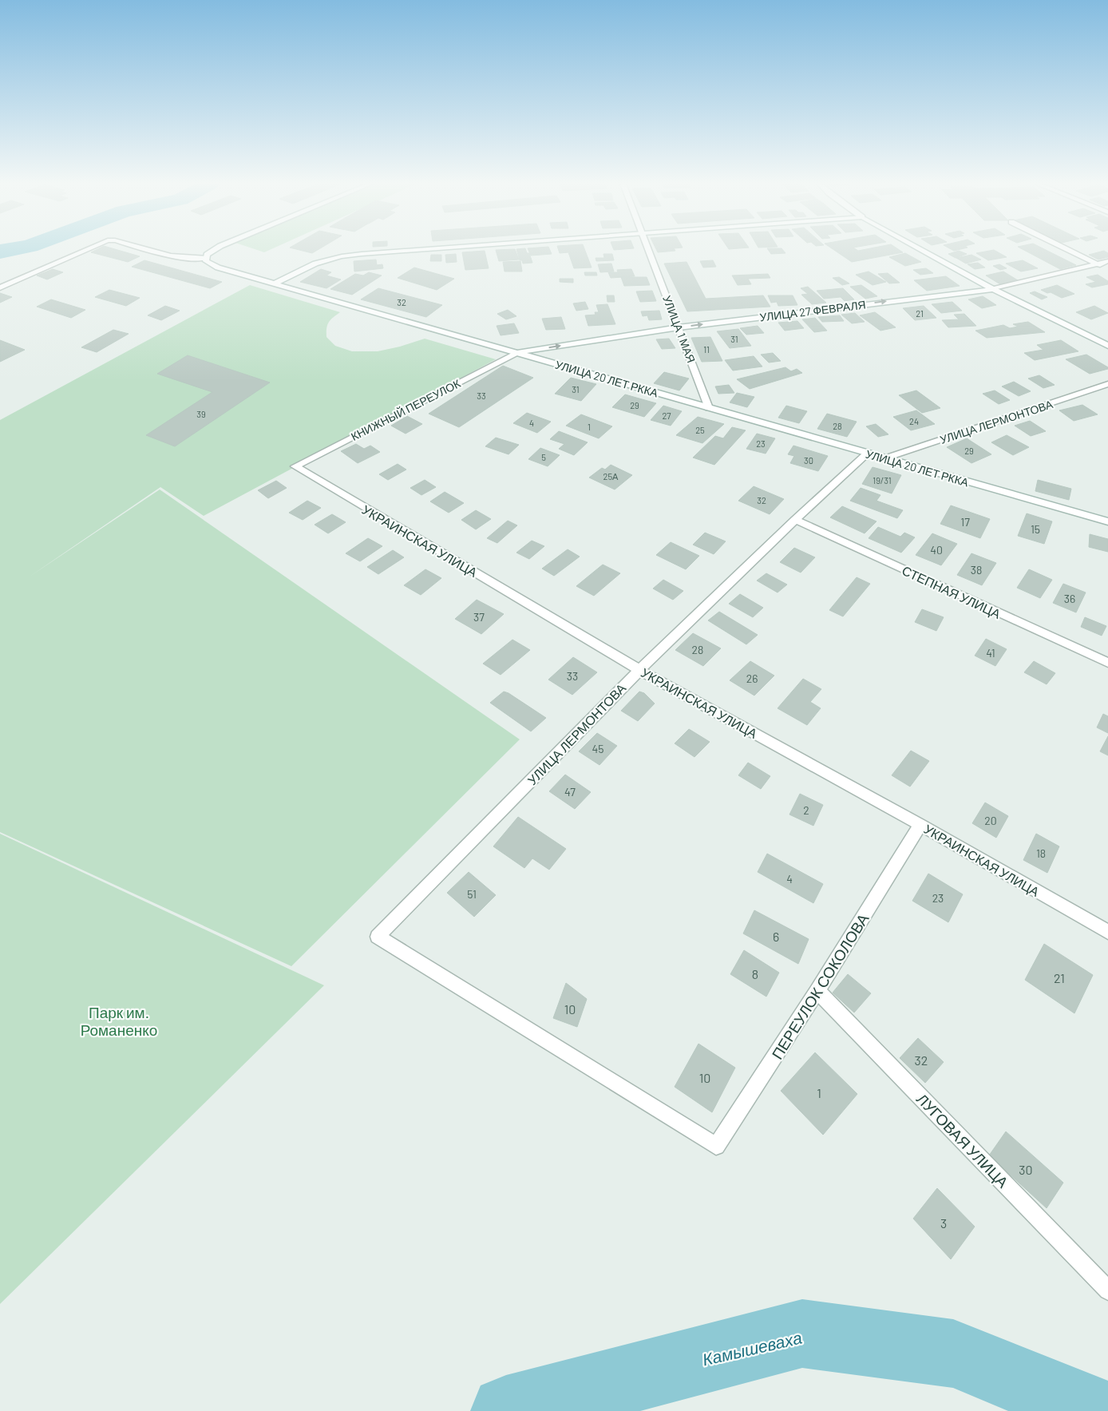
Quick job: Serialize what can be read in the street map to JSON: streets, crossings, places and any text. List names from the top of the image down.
{
  "streets": {
    "street": [
      "УЛИЦА 27 ФЕВРАЛЯ",
      "УЛИЦА 1 МАЯ",
      "УЛИЦА 20 ЛЕТ РККА",
      "КНИЖНЫЙ ПЕРЕУЛОК",
      "УЛИЦА ЛЕРМОНТОВА",
      "УКРАИНСКАЯ УЛИЦА",
      "СТЕПНАЯ УЛИЦА",
      "ПЕРЕУЛОК СОКОЛОВА",
      "ЛУГОВАЯ УЛИЦА"
    ]
  },
  "crossings": [
    ["УЛИЦА 27 ФЕВРАЛЯ", "УЛИЦА 1 МАЯ"],
    ["УЛИЦА 27 ФЕВРАЛЯ", "УЛИЦА 20 ЛЕТ РККА"],
    ["УЛИЦА 27 ФЕВРАЛЯ", "КНИЖНЫЙ ПЕРЕУЛОК"],
    ["УЛИЦА 1 МАЯ", "УЛИЦА 20 ЛЕТ РККА"],
    ["УЛИЦА 20 ЛЕТ РККА", "КНИЖНЫЙ ПЕРЕУЛОК"],
    ["УЛИЦА 20 ЛЕТ РККА", "УЛИЦА ЛЕРМОНТОВА"],
    ["КНИЖНЫЙ ПЕРЕУЛОК", "УКРАИНСКАЯ УЛИЦА"],
    ["УЛИЦА ЛЕРМОНТОВА", "УКРАИНСКАЯ УЛИЦА"],
    ["УЛИЦА ЛЕРМОНТОВА", "СТЕПНАЯ УЛИЦА"],
    ["УЛИЦА ЛЕРМОНТОВА", "ПЕРЕУЛОК СОКОЛОВА"],
    ["УКРАИНСКАЯ УЛИЦА", "ПЕРЕУЛОК СОКОЛОВА"],
    ["ПЕРЕУЛОК СОКОЛОВА", "ЛУГОВАЯ УЛИЦА"]
  ],
  "one_way": ["УЛИЦА 27 ФЕВРАЛЯ"],
  "water": ["Камышеваха"],
  "parks": ["Парк им. Романенко"],
  "house_numbers": [
    "32",
    "21",
    "31",
    "11",
    "31",
    "33",
    "29",
    "39",
    "27",
    "24",
    "4",
    "28",
    "1",
    "25",
    "23",
    "29",
    "5",
    "30",
    "25А",
    "19/31",
    "32",
    "17",
    "15",
    "40",
    "38",
    "36",
    "37",
    "28",
    "41",
    "33",
    "26",
    "45",
    "47",
    "2",
    "20",
    "18",
    "4",
    "51",
    "23",
    "6",
    "8",
    "21",
    "10",
    "32",
    "10",
    "1",
    "30",
    "3"
  ]
}
